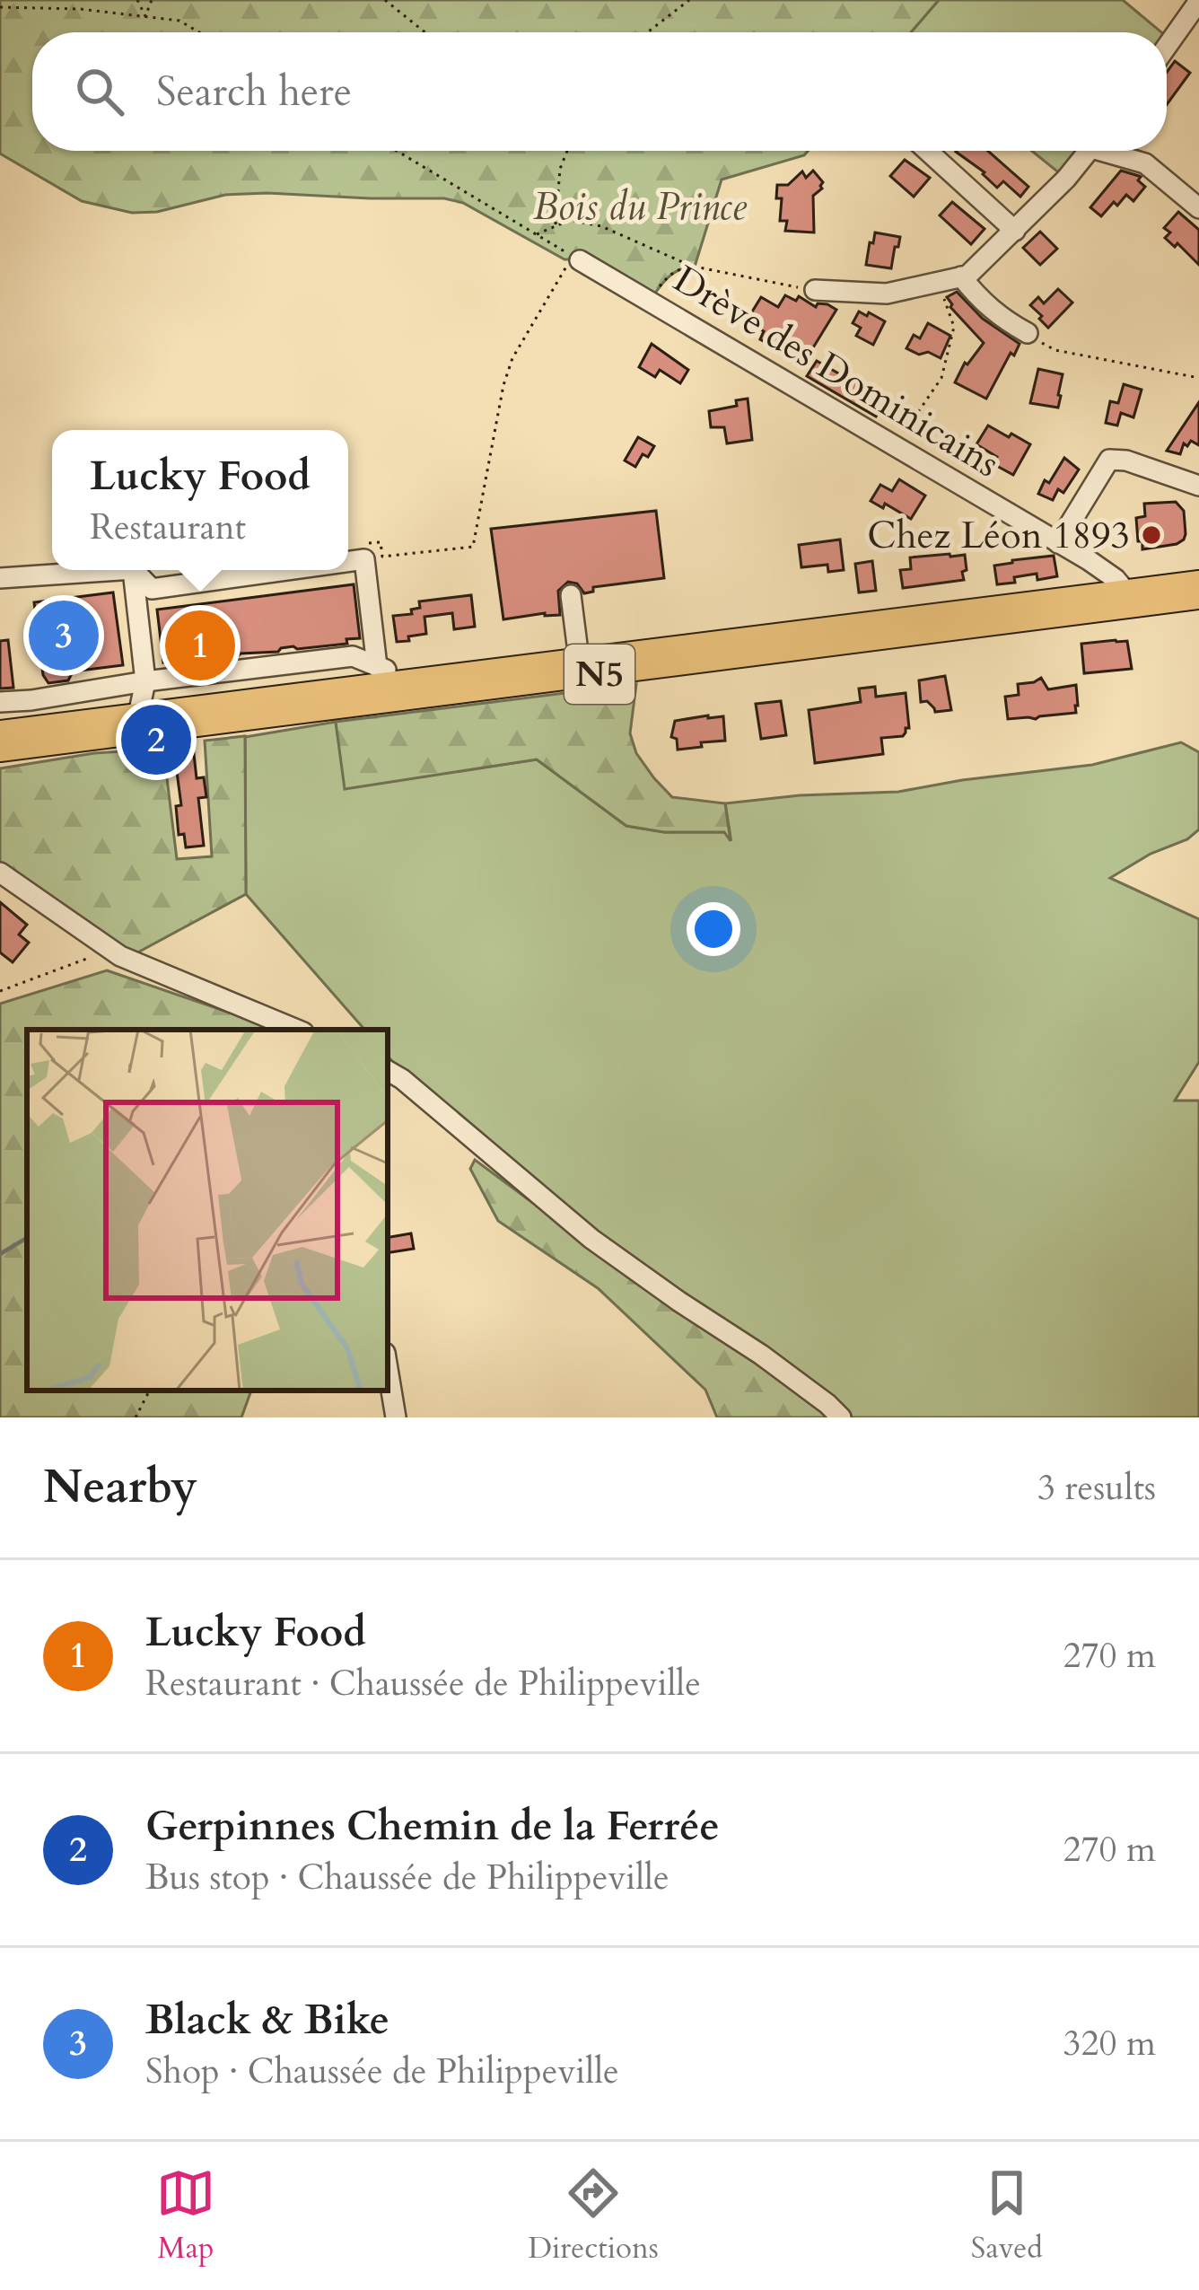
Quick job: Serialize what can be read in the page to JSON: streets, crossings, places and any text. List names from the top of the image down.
{
  "streets": {
    "main road": ["N5"],
    "street": ["Drève des Dominicains"]
  },
  "crossings": [
    ["Drève des Dominicains", "N5"]
  ],
  "parks": ["Bois du Prince"],
  "places": ["Chez Léon 1893"],
  "page": {
    "search": "Search here",
    "popup": ["Lucky Food", "Restaurant"],
    "pins": ["3", "1", "2"],
    "heading": ["Nearby", "3 results"],
    "list": [
      {
        "mark": "1",
        "name": "Lucky Food",
        "note": "Restaurant · Chaussée de Philippeville",
        "value": "270 m"
      },
      {
        "mark": "2",
        "name": "Gerpinnes Chemin de la Ferrée",
        "note": "Bus stop · Chaussée de Philippeville",
        "value": "270 m"
      },
      {
        "mark": "3",
        "name": "Black & Bike",
        "note": "Shop · Chaussée de Philippeville",
        "value": "320 m"
      }
    ],
    "nav": ["Map", "Directions", "Saved"]
  }
}
